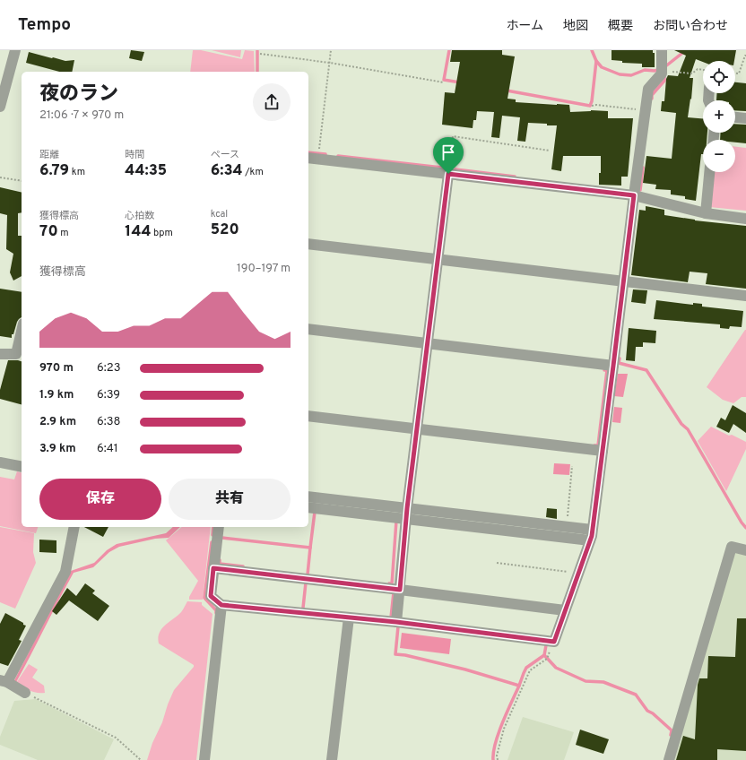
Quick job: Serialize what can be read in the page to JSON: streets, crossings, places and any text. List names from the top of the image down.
{
  "page": {
    "header": "Tempo",
    "nav": [
      "ホーム",
      "地図",
      "概要",
      "お問い合わせ"
    ],
    "map_buttons": ["+", "−"],
    "heading": ["夜のラン", "21:06 · 7 × 970 m"],
    "stats": [
      ["距離", "6.79 km"],
      ["時間", "44:35"],
      ["ペース", "6:34 /km"],
      ["獲得標高", "70 m"],
      ["心拍数", "144 bpm"],
      ["kcal", "520"]
    ],
    "chart": ["獲得標高", "190–197 m"],
    "list": [
      {
        "name": "970 m",
        "note": "6:23"
      },
      {
        "name": "1.9 km",
        "note": "6:39"
      },
      {
        "name": "2.9 km",
        "note": "6:38"
      },
      {
        "name": "3.9 km",
        "note": "6:41"
      }
    ],
    "buttons": ["保存", "共有"]
  }
}
